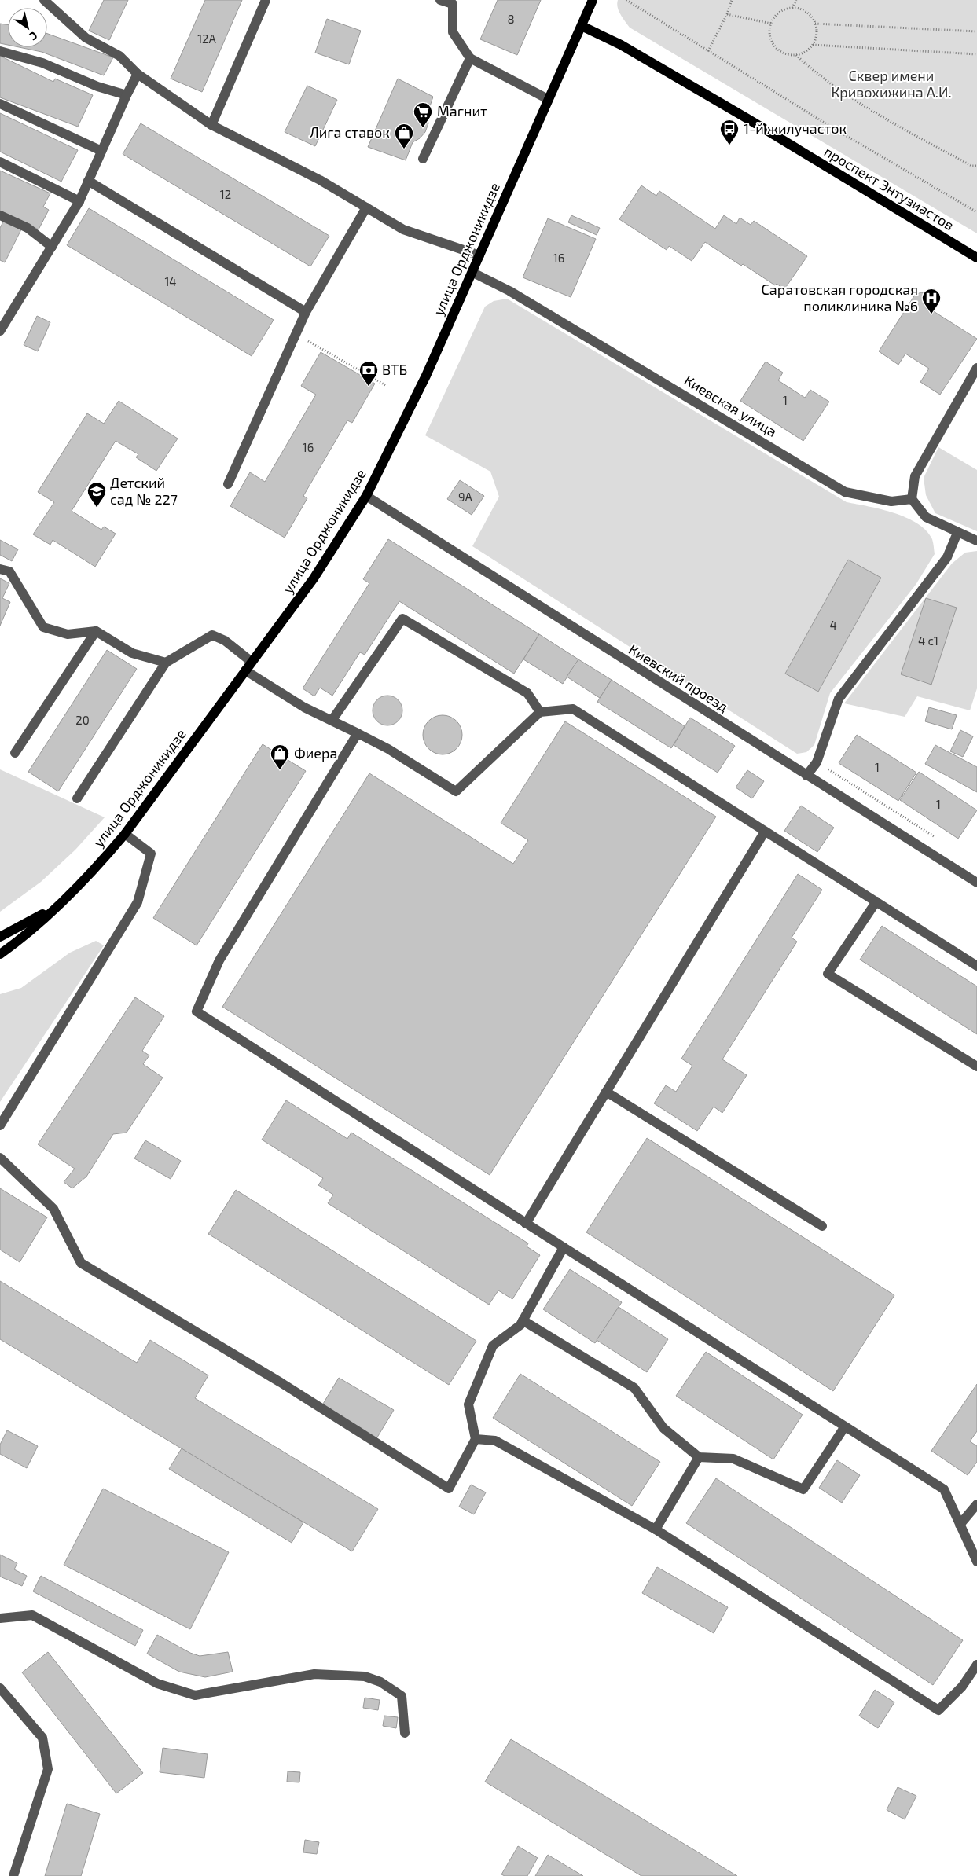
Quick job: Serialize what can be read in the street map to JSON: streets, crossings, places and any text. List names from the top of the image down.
{
  "streets": {
    "main road": ["проспект Энтузиастов", "улица Орджоникидзе"],
    "street": ["Киевская улица", "Киевский проезд"]
  },
  "crossings": [
    ["проспект Энтузиастов", "улица Орджоникидзе"],
    ["улица Орджоникидзе", "Киевская улица"],
    ["улица Орджоникидзе", "Киевский проезд"]
  ],
  "parks": ["Сквер имени Кривохижина А.И."],
  "places": {
    "supermarket": ["Магнит"],
    "bus stop": ["1-й жилучасток"],
    "shop": ["Лига ставок", "Фиера"],
    "hospital": ["Саратовская городская поликлиника №6"],
    "bank": ["ВТБ"],
    "school or university": ["Детский сад № 227"]
  },
  "house_numbers": [
    "8",
    "12А",
    "12",
    "16",
    "14",
    "1",
    "16",
    "9А",
    "4",
    "4 с1",
    "20",
    "1",
    "1"
  ],
  "north": "bottom right"
}
